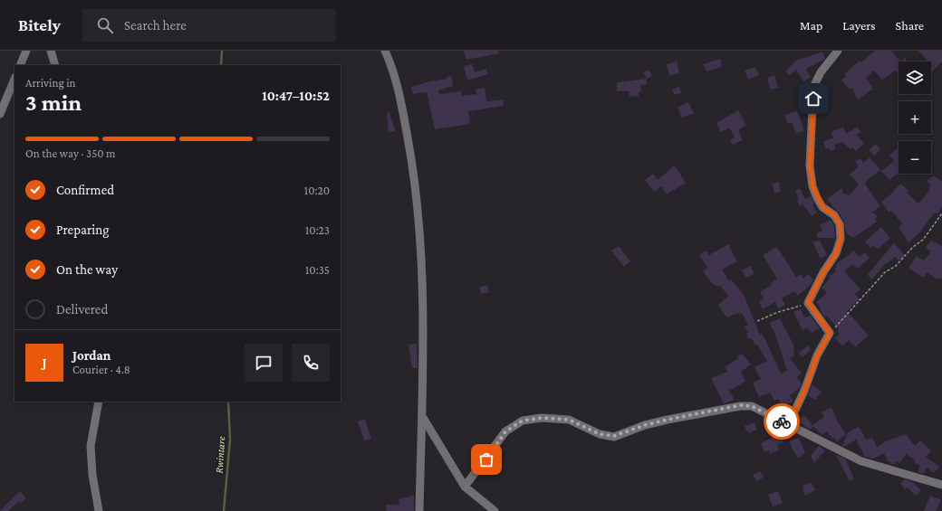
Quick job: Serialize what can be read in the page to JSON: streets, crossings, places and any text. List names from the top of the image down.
{
  "water": ["Rwintare"],
  "page": {
    "header": "Bitely",
    "search": "Search here",
    "nav": ["Map", "Layers", "Share"],
    "map_buttons": ["+", "−"],
    "heading": ["3 min", "Arriving in", "10:47–10:52"],
    "panel": ["Jordan", "Courier · 4.8"],
    "bar": "On the way · 350 m",
    "list": [
      ["Confirmed", "10:20"],
      ["Preparing", "10:23"],
      ["On the way", "10:35"],
      "Delivered"
    ],
    "round": "J"
  }
}
